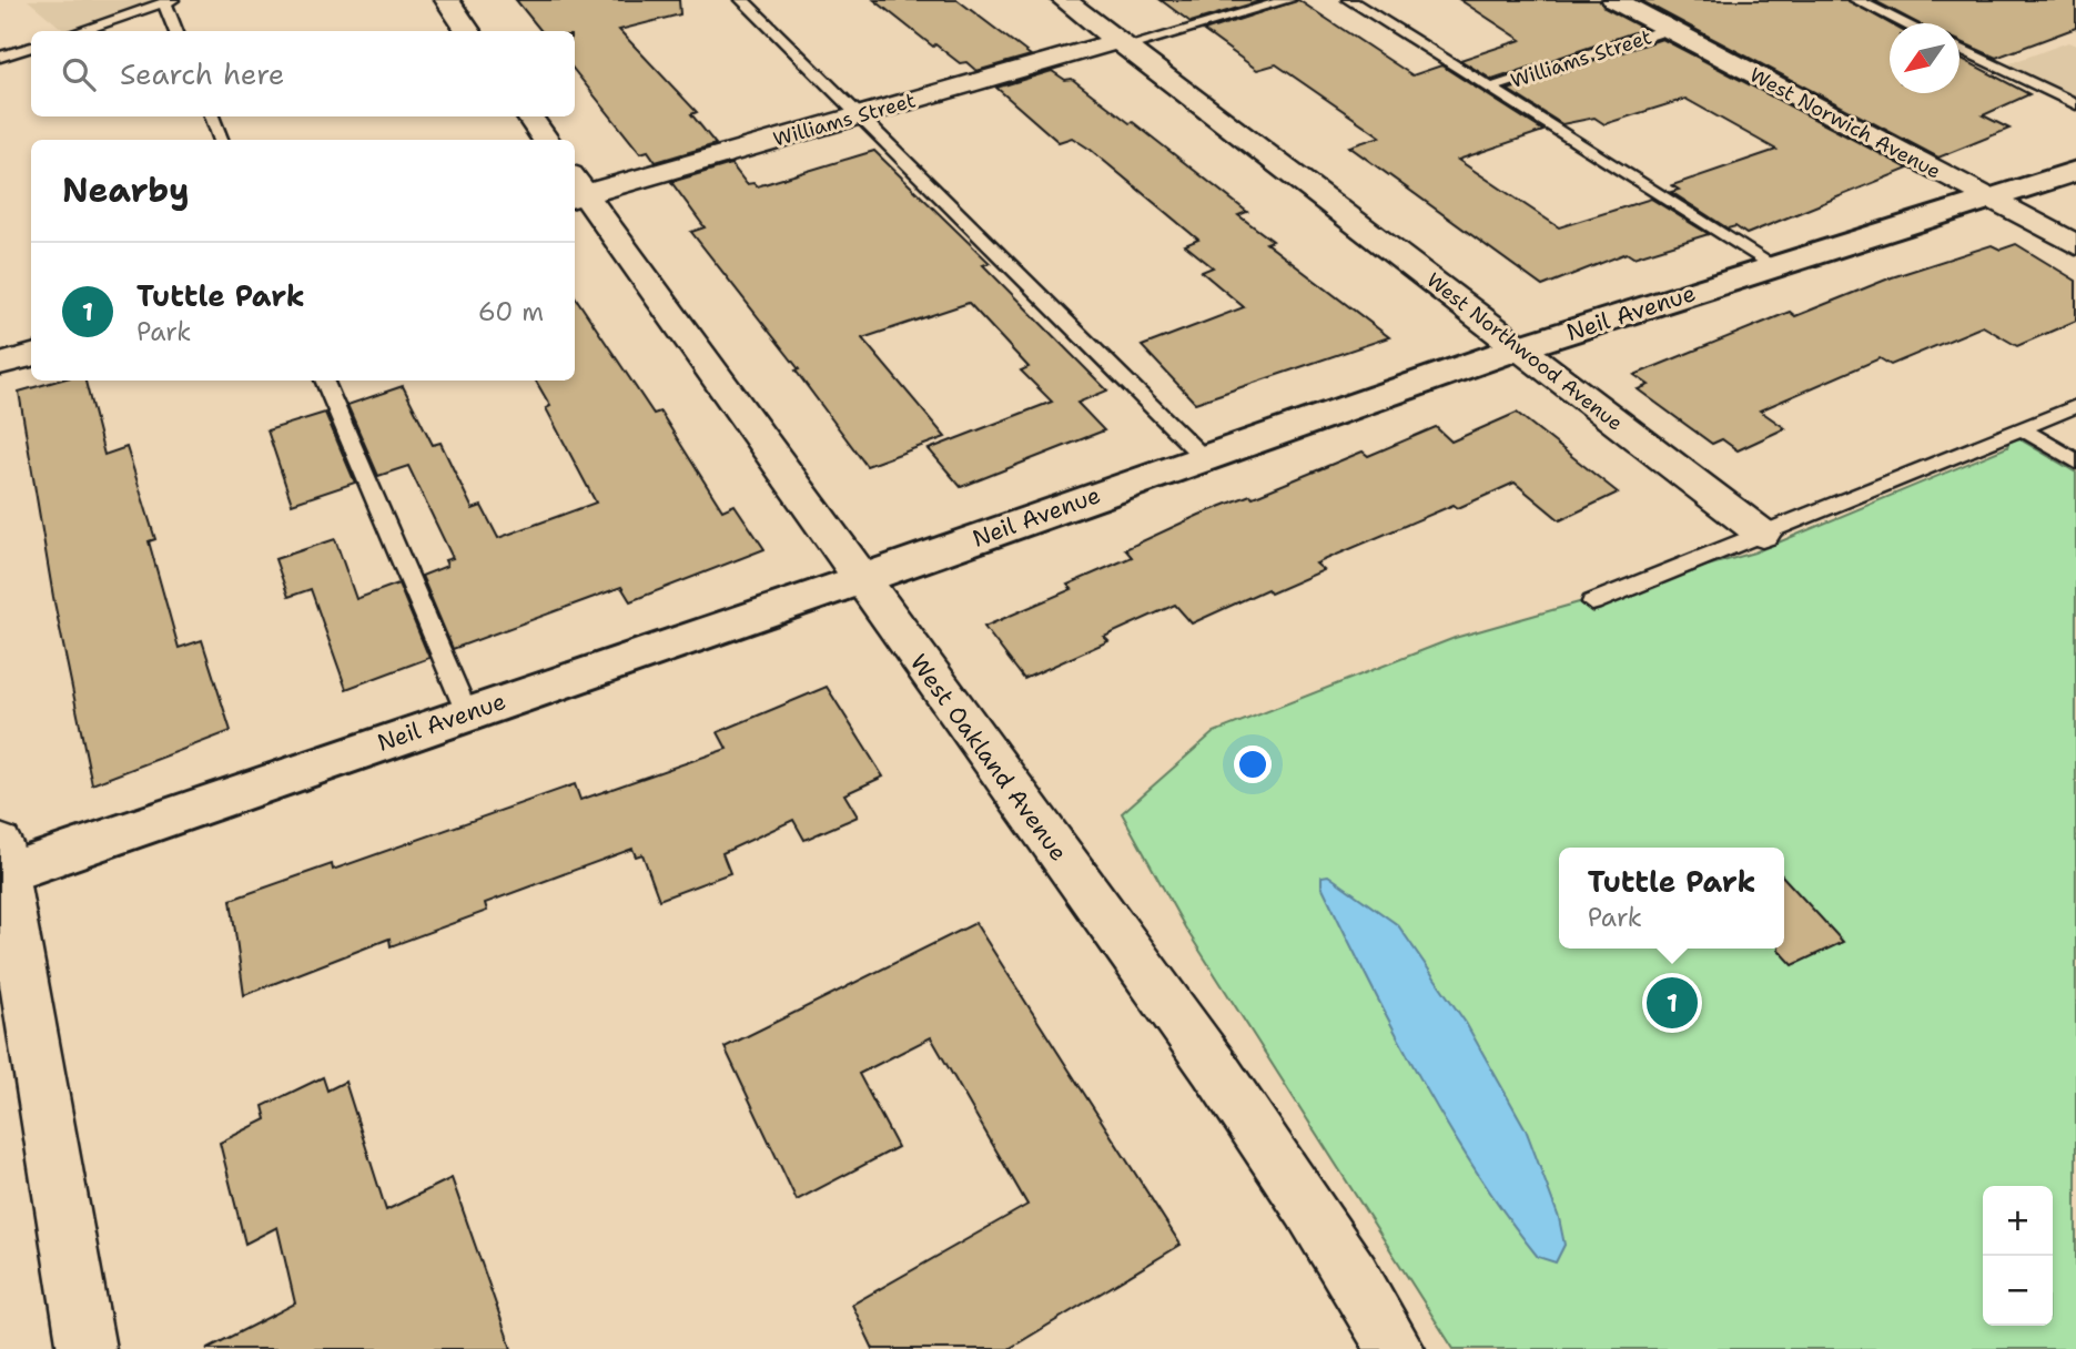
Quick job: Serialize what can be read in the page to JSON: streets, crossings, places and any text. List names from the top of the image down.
{
  "streets": {
    "street": [
      "Williams Street",
      "West Norwich Avenue",
      "Neil Avenue",
      "West Northwood Avenue",
      "West Oakland Avenue"
    ]
  },
  "crossings": [
    ["Williams Street", "West Norwich Avenue"],
    ["Williams Street", "West Northwood Avenue"],
    ["Williams Street", "West Oakland Avenue"],
    ["West Norwich Avenue", "Neil Avenue"],
    ["Neil Avenue", "West Northwood Avenue"],
    ["Neil Avenue", "West Oakland Avenue"]
  ],
  "north": "bottom left",
  "page": {
    "search": "Search here",
    "heading": "Nearby",
    "list": [
      {
        "mark": "1",
        "name": "Tuttle Park",
        "note": "Park",
        "value": "60 m"
      }
    ],
    "popup": ["Tuttle Park", "Park"],
    "pins": "1",
    "map_buttons": ["+", "−"]
  }
}
